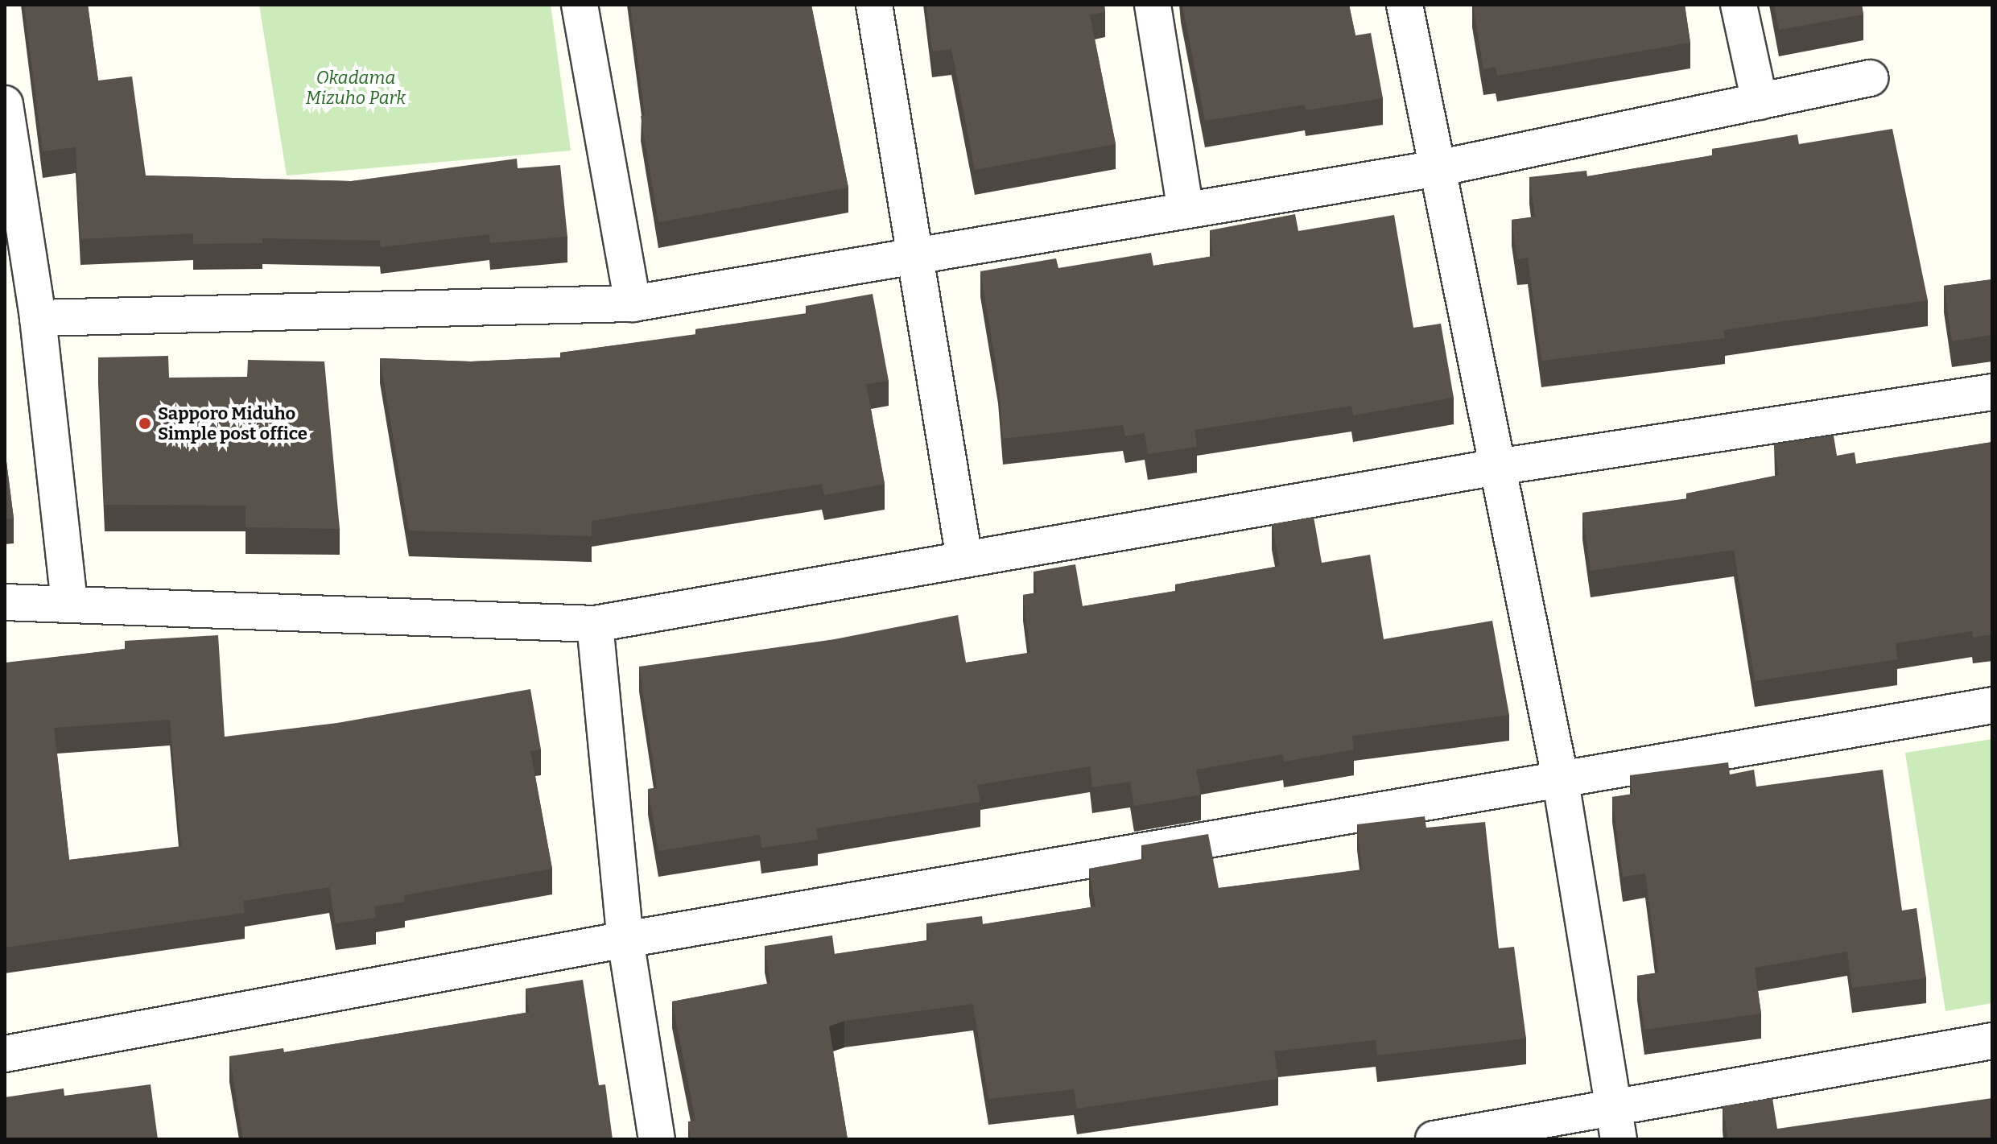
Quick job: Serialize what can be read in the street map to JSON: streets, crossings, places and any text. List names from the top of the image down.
{
  "parks": ["Okadama Mizuho Park"],
  "places": ["Sapporo Miduho Simple post office"]
}
